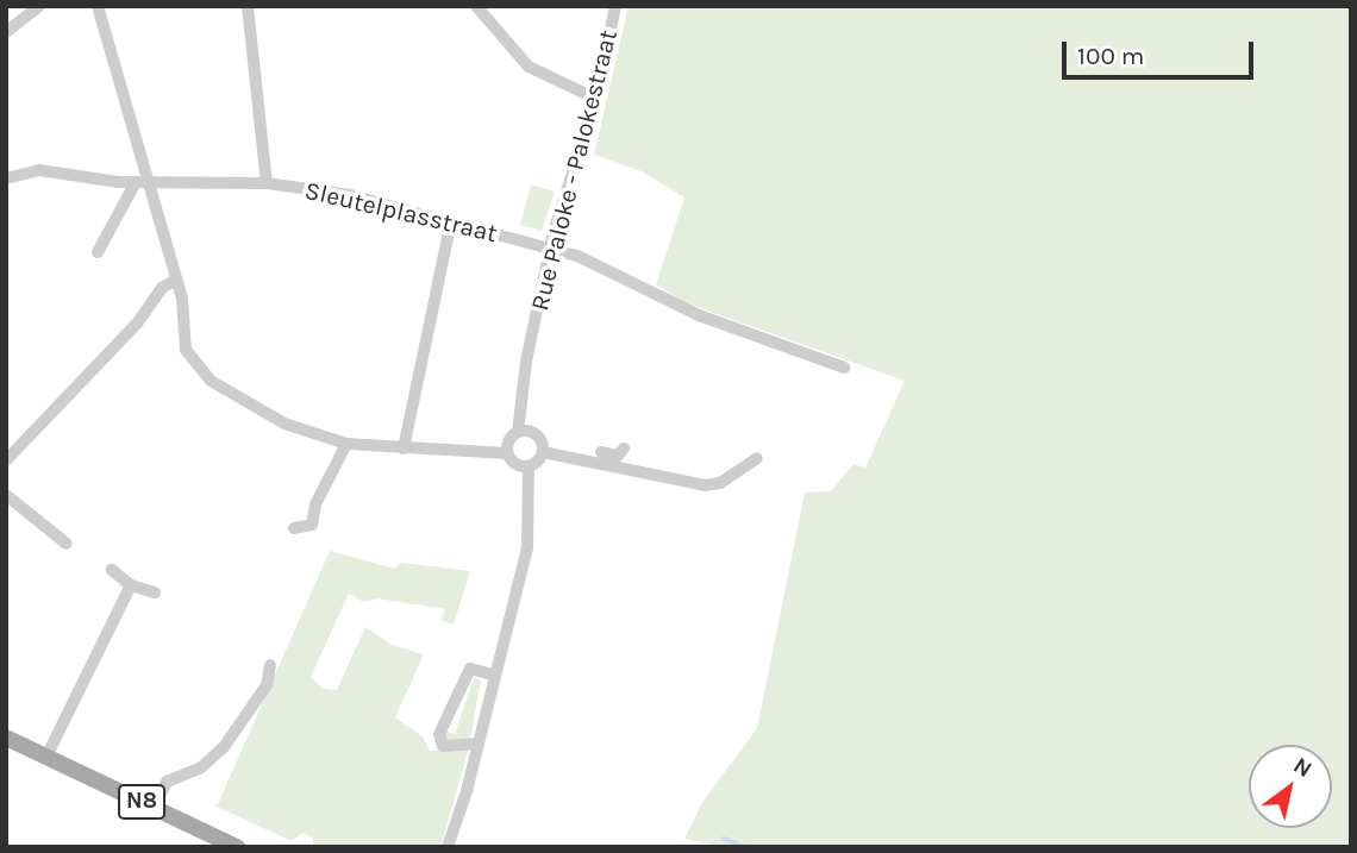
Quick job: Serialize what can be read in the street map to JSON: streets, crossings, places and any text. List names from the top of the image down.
{
  "streets": {
    "main road": ["N8"],
    "street": ["Rue Paloke - Palokestraat", "Sleutelplasstraat"]
  },
  "crossings": [
    ["Rue Paloke - Palokestraat", "Sleutelplasstraat"]
  ],
  "scale_bar": "100 m",
  "north": "top right"
}
